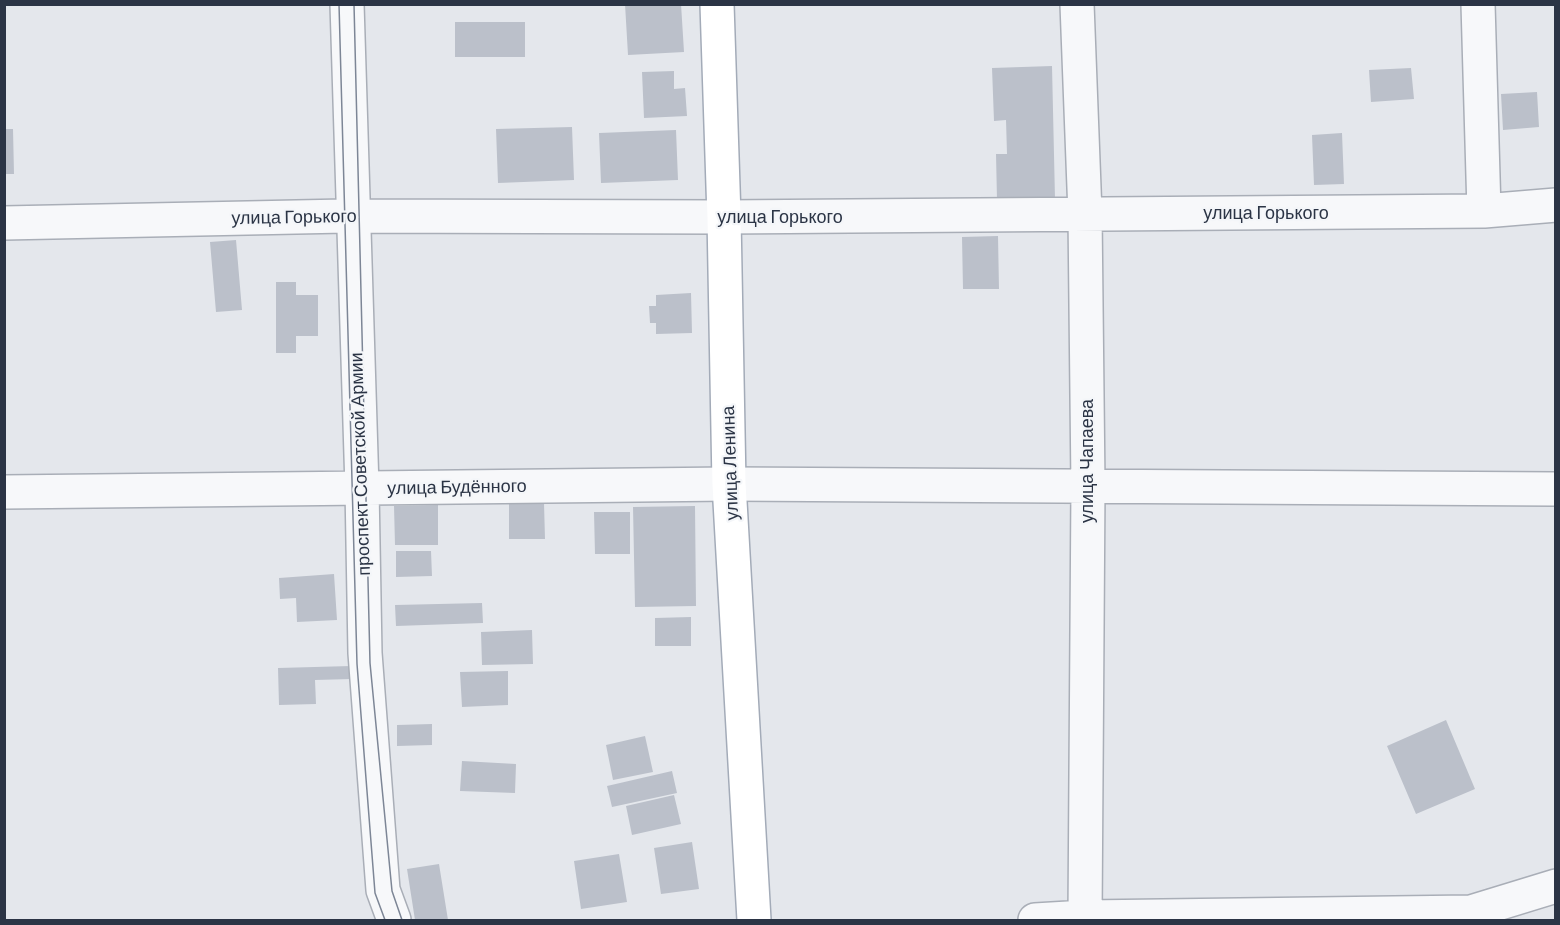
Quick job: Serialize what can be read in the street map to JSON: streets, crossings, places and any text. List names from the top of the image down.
{
  "streets": {
    "main road": ["улица Ленина"],
    "street": [
      "улица Горького",
      "улица Чапаева",
      "проспект Советской Армии",
      "улица Будённого"
    ]
  },
  "crossings": [
    ["улица Горького", "улица Чапаева"],
    ["улица Горького", "улица Ленина"],
    ["улица Горького", "проспект Советской Армии"],
    ["улица Чапаева", "улица Будённого"],
    ["улица Ленина", "улица Будённого"],
    ["проспект Советской Армии", "улица Будённого"]
  ]
}
